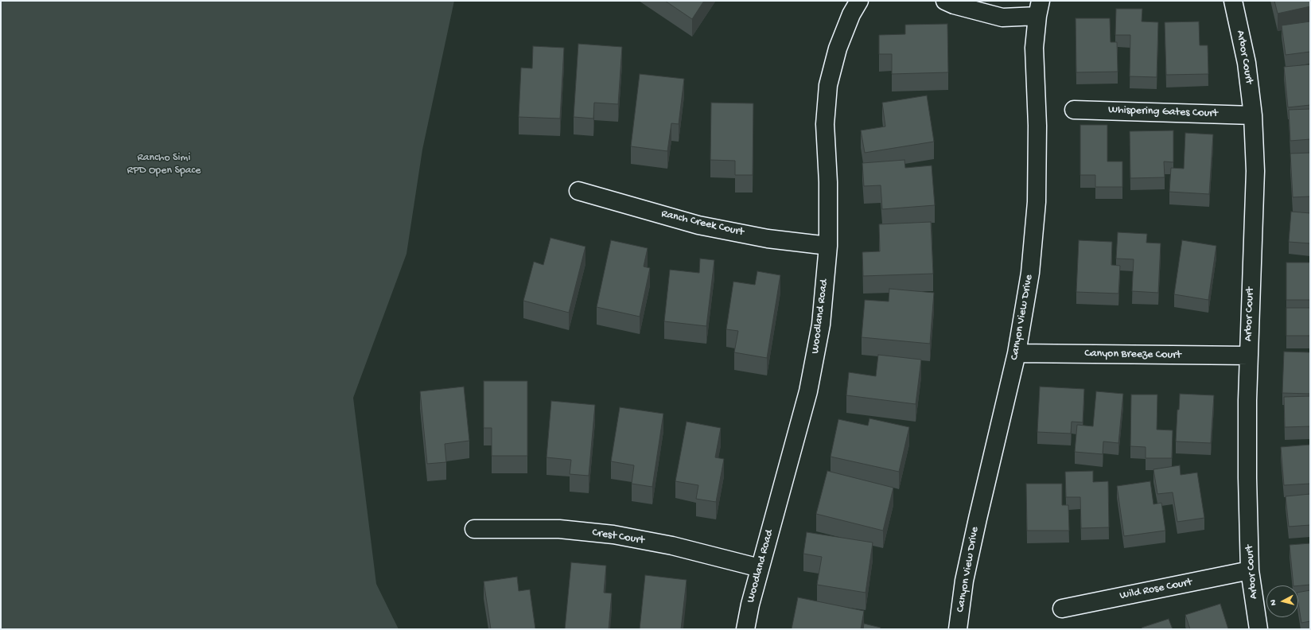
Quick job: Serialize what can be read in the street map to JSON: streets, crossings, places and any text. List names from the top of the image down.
{
  "streets": {
    "street": [
      "Arbor Court",
      "Whispering Gates Court",
      "Ranch Creek Court",
      "Woodland Road",
      "Canyon View Drive",
      "Canyon Breeze Court",
      "Crest Court",
      "Wild Rose Court"
    ]
  },
  "crossings": [
    ["Arbor Court", "Whispering Gates Court"],
    ["Arbor Court", "Canyon Breeze Court"],
    ["Arbor Court", "Wild Rose Court"],
    ["Ranch Creek Court", "Woodland Road"],
    ["Woodland Road", "Crest Court"],
    ["Canyon View Drive", "Canyon Breeze Court"]
  ],
  "parks": ["Rancho Simi RPD Open Space"],
  "north": "left"
}
